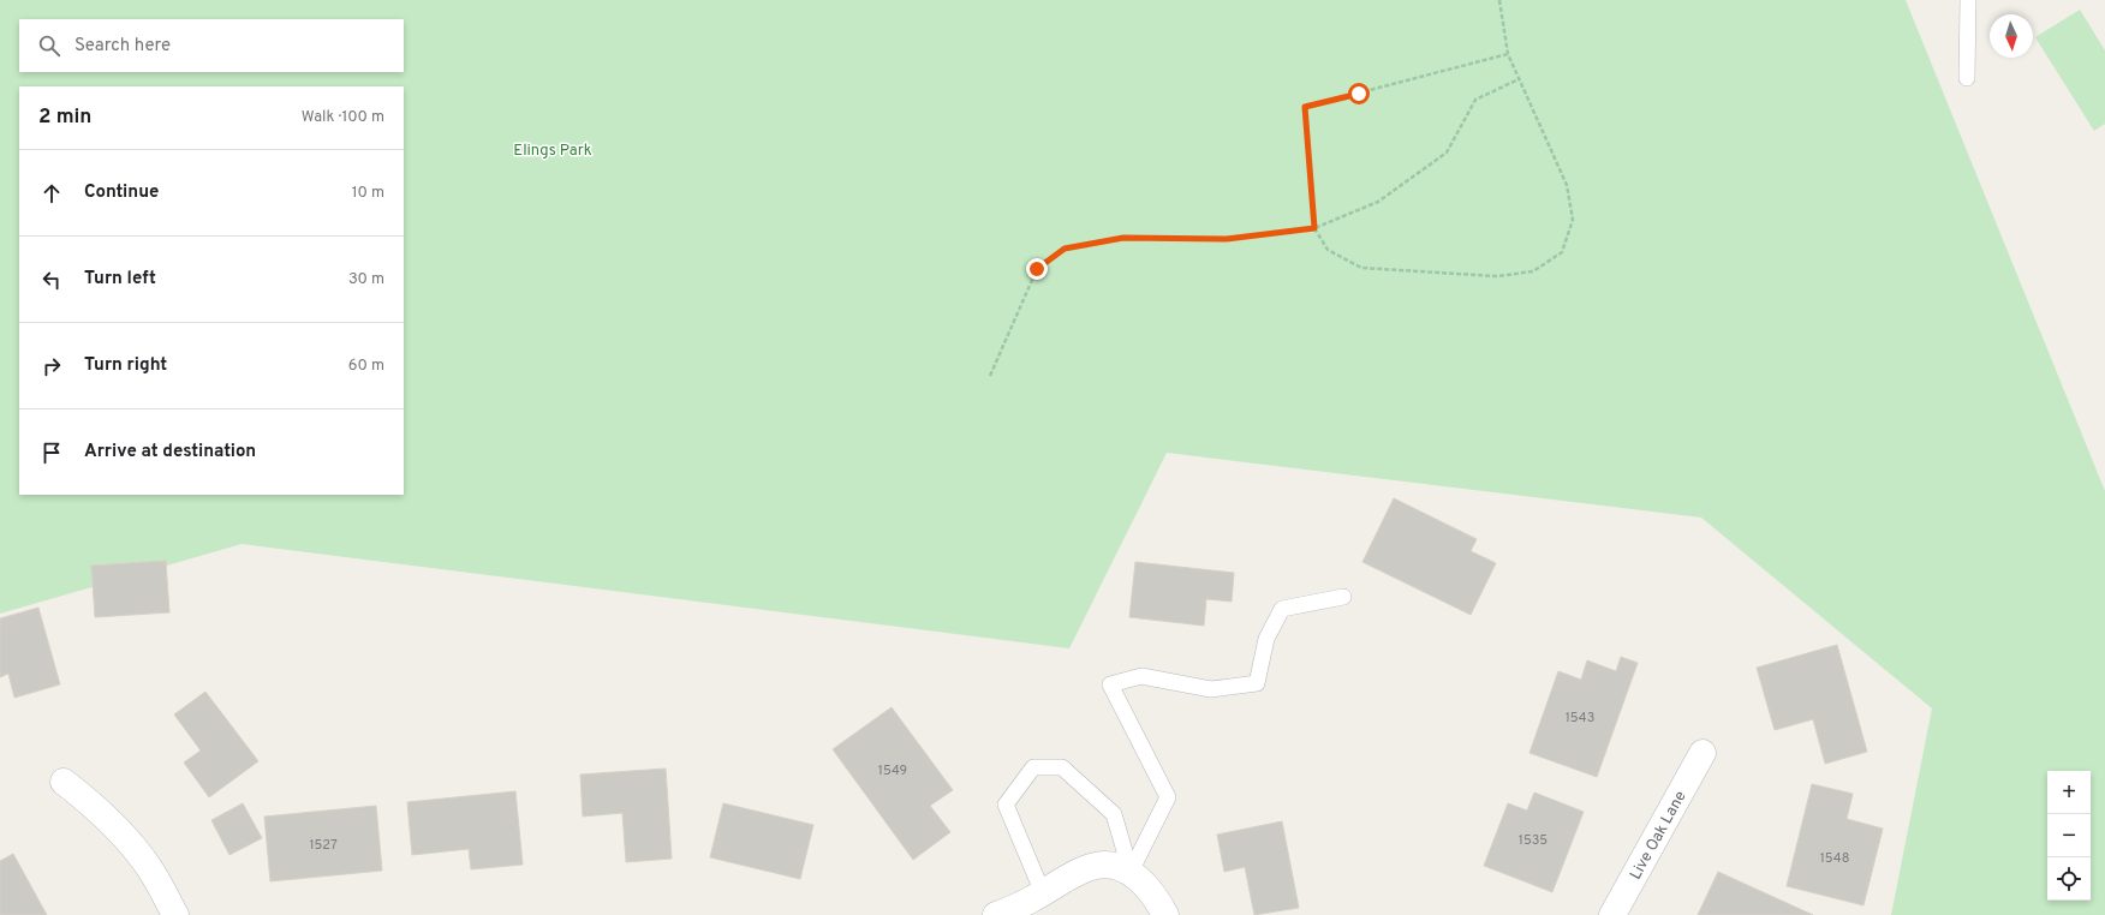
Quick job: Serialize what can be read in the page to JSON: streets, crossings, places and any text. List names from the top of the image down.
{
  "streets": {
    "street": ["Live Oak Lane"]
  },
  "parks": ["Elings Park"],
  "house_numbers": [
    "1543",
    "1549",
    "1535",
    "1527",
    "1548"
  ],
  "north": "bottom",
  "page": {
    "search": "Search here",
    "heading": ["2 min", "Walk · 100 m"],
    "list": [
      ["Continue", "10 m"],
      ["Turn left", "30 m"],
      ["Turn right", "60 m"],
      "Arrive at destination"
    ],
    "map_buttons": ["+", "−"]
  }
}
